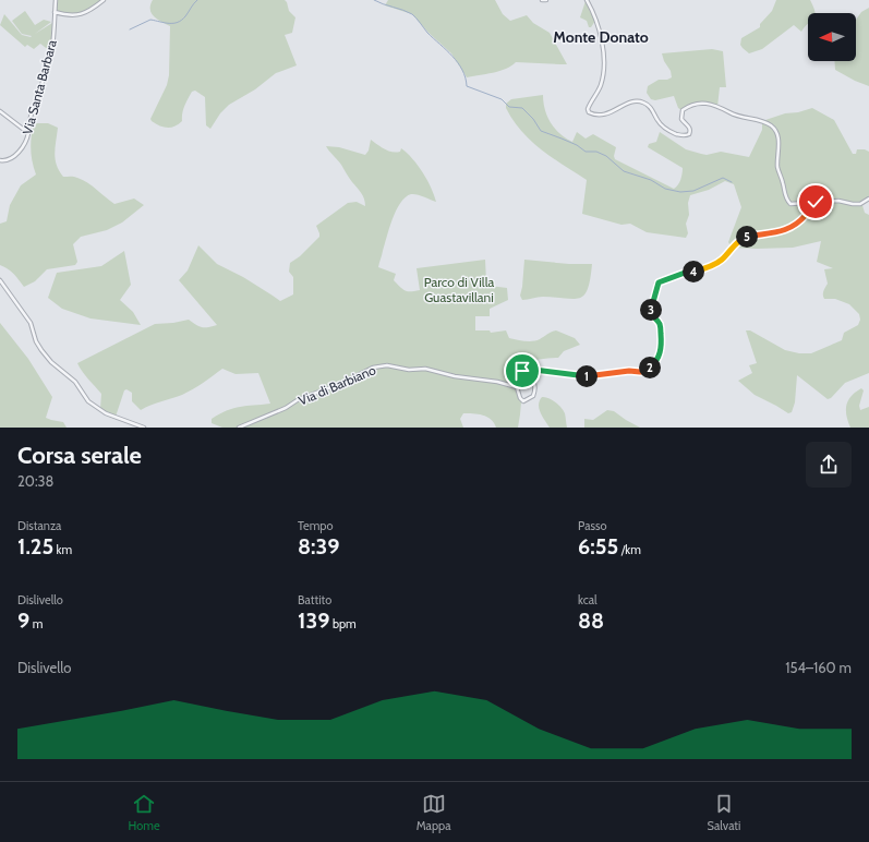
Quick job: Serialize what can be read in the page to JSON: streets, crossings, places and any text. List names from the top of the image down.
{
  "streets": {
    "street": ["Via Santa Barbara", "Via di Barbiano"]
  },
  "districts": ["Monte Donato"],
  "parks": ["Parco di Villa Guastavillani"],
  "north": "left",
  "page": {
    "pins": [
      "5",
      "4",
      "3",
      "2",
      "1"
    ],
    "heading": ["Corsa serale", "20:38"],
    "stats": [
      ["Distanza", "1.25 km"],
      ["Tempo", "8:39"],
      ["Passo", "6:55 /km"],
      ["Dislivello", "9 m"],
      ["Battito", "139 bpm"],
      ["kcal", "88"]
    ],
    "chart": ["Dislivello", "154–160 m"],
    "tabs": ["Home", "Mappa", "Salvati"]
  }
}
